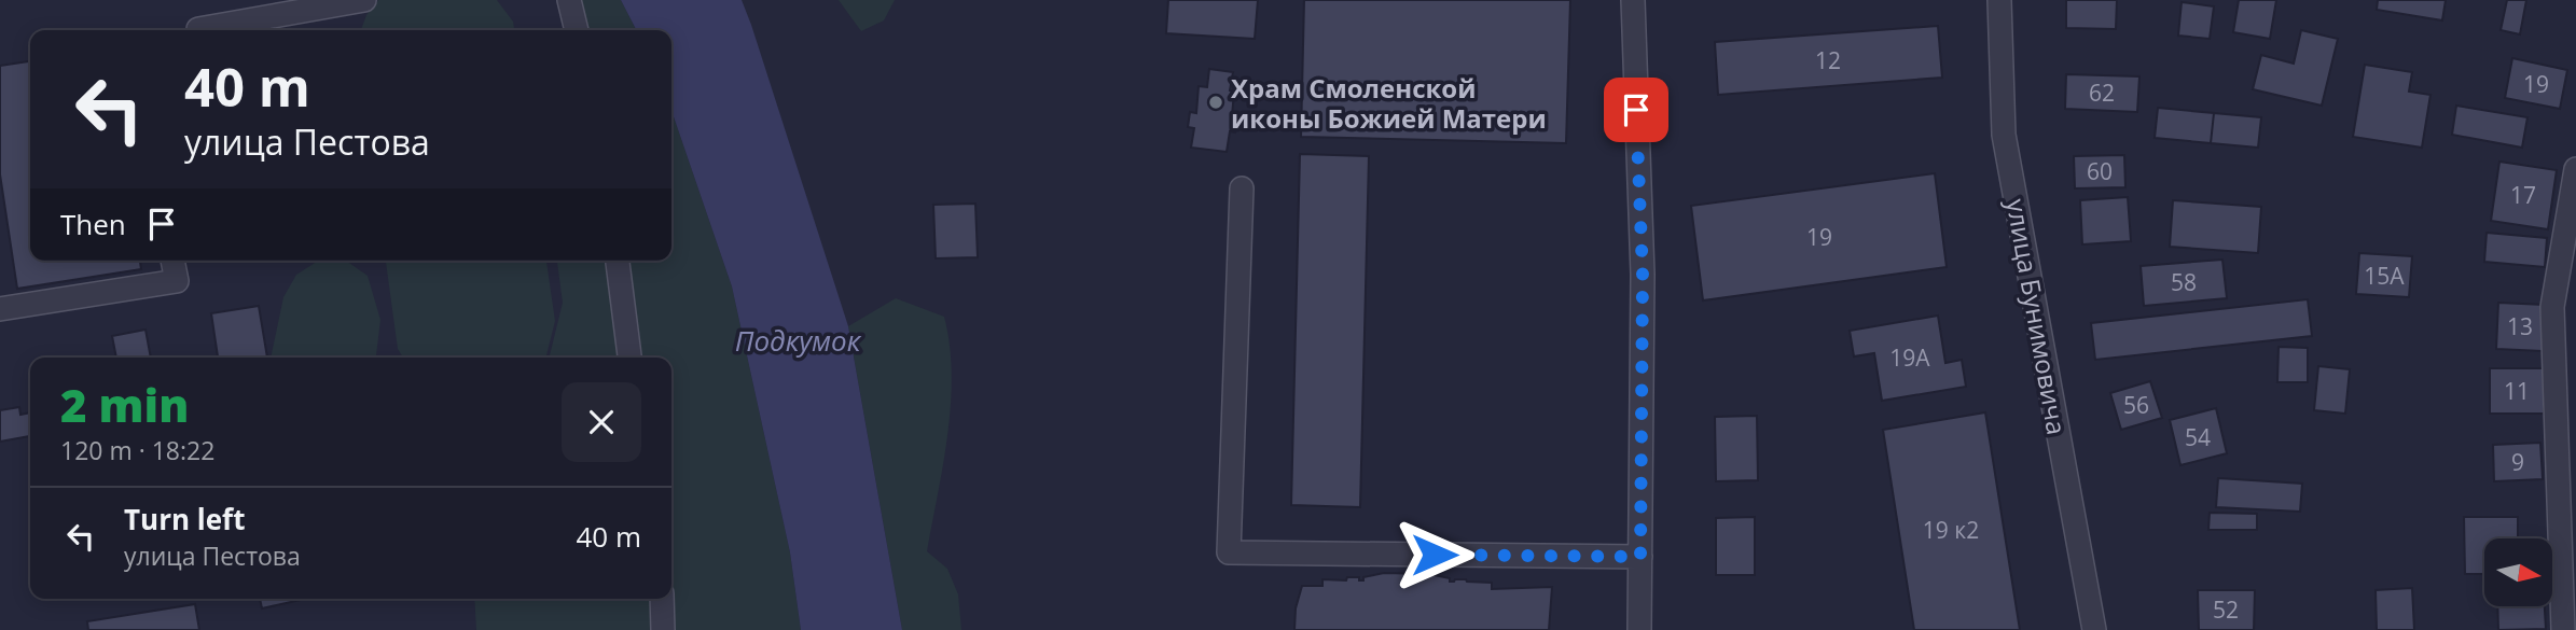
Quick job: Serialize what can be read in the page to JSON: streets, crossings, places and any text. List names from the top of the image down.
{
  "streets": {
    "street": ["улица Бунимовича"]
  },
  "water": ["Подкумок"],
  "places": ["Храм Смоленской иконы Божией Матери"],
  "house_numbers": [
    "12",
    "19",
    "62",
    "60",
    "17",
    "19",
    "15А",
    "58",
    "13",
    "19А",
    "11",
    "56",
    "54",
    "9",
    "19 к2",
    "52"
  ],
  "north": "right",
  "page": {
    "turn": ["40 m", "улица Пестова"],
    "then": "Then",
    "heading": ["2 min", "120 m · 18:22"],
    "list": [
      {
        "name": "Turn left",
        "note": "улица Пестова",
        "value": "40 m"
      }
    ]
  }
}
